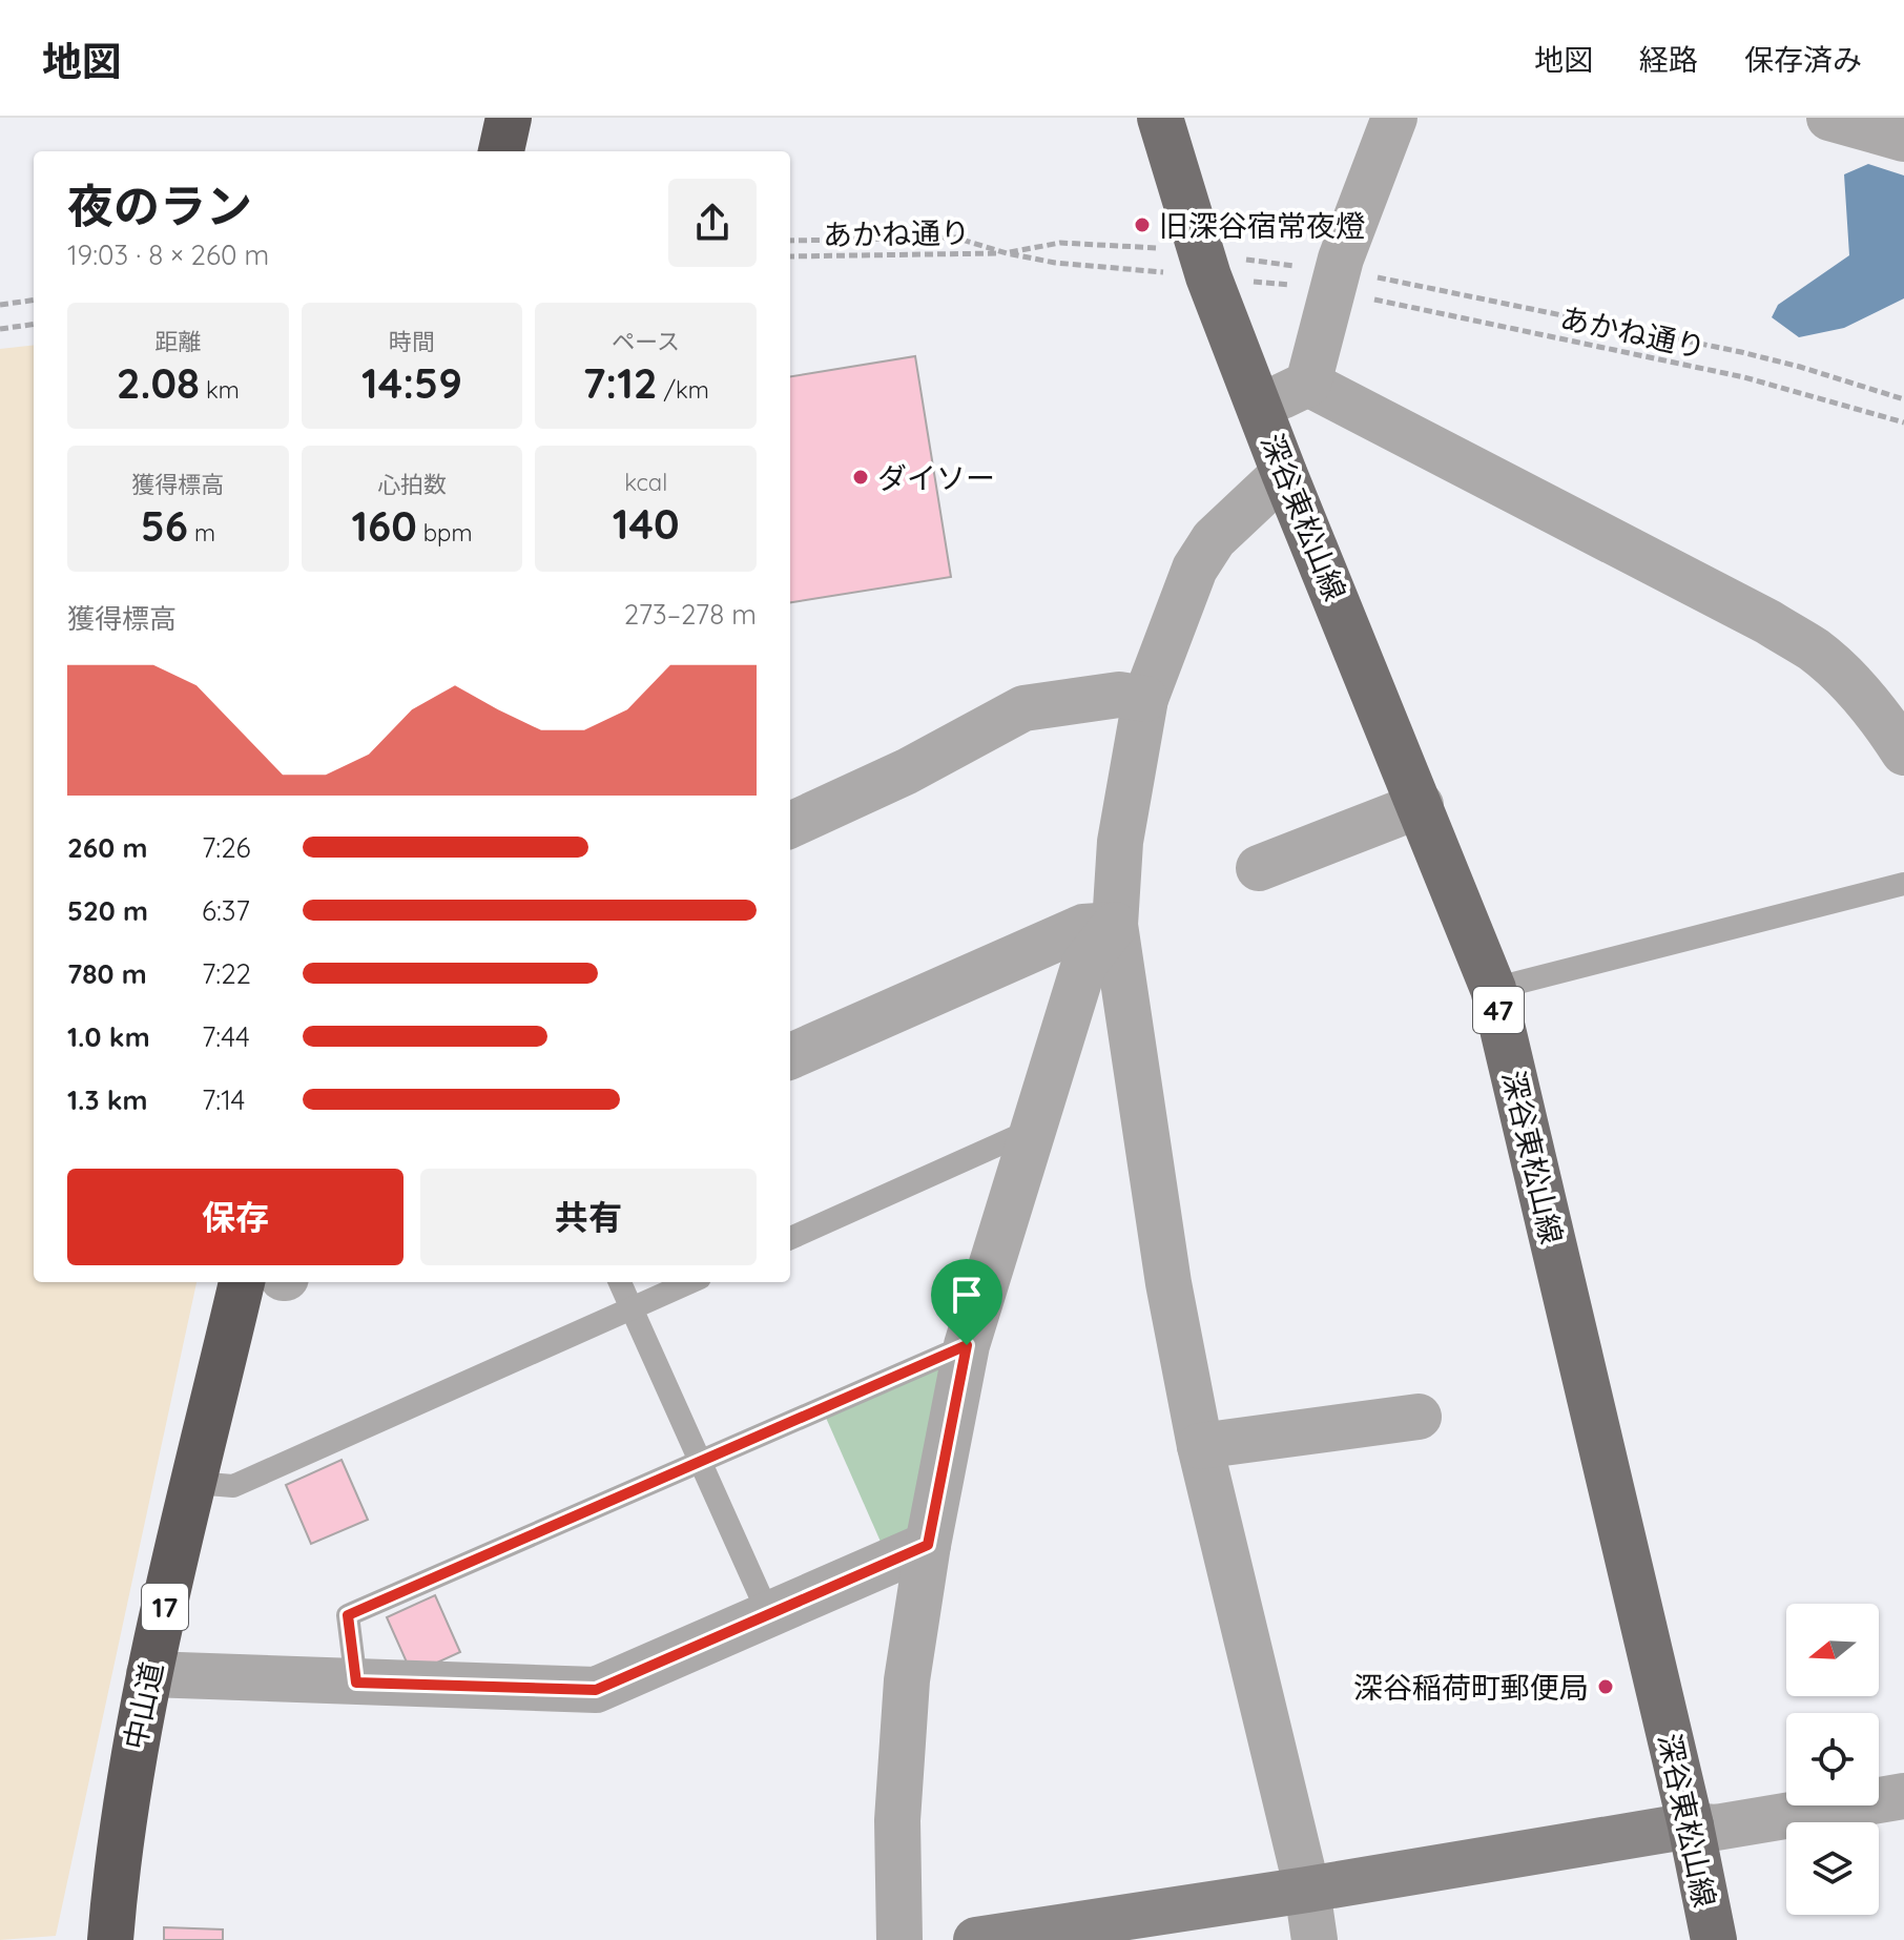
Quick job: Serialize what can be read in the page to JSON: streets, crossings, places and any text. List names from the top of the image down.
{
  "streets": {
    "highway": ["17", "中山道"],
    "main road": ["深谷東松山線", "47"],
    "path": ["あかね通り"]
  },
  "places": ["旧深谷宿常夜燈", "ダイソー", "深谷稲荷町郵便局"],
  "north": "left",
  "page": {
    "header": "地図",
    "nav": ["地図", "経路", "保存済み"],
    "heading": ["夜のラン", "19:03 · 8 × 260 m"],
    "stats": [
      ["距離", "2.08 km"],
      ["時間", "14:59"],
      ["ペース", "7:12 /km"],
      ["獲得標高", "56 m"],
      ["心拍数", "160 bpm"],
      ["kcal", "140"]
    ],
    "chart": ["獲得標高", "273–278 m"],
    "list": [
      {
        "name": "260 m",
        "note": "7:26"
      },
      {
        "name": "520 m",
        "note": "6:37"
      },
      {
        "name": "780 m",
        "note": "7:22"
      },
      {
        "name": "1.0 km",
        "note": "7:44"
      },
      {
        "name": "1.3 km",
        "note": "7:14"
      }
    ],
    "buttons": ["保存", "共有"]
  }
}
